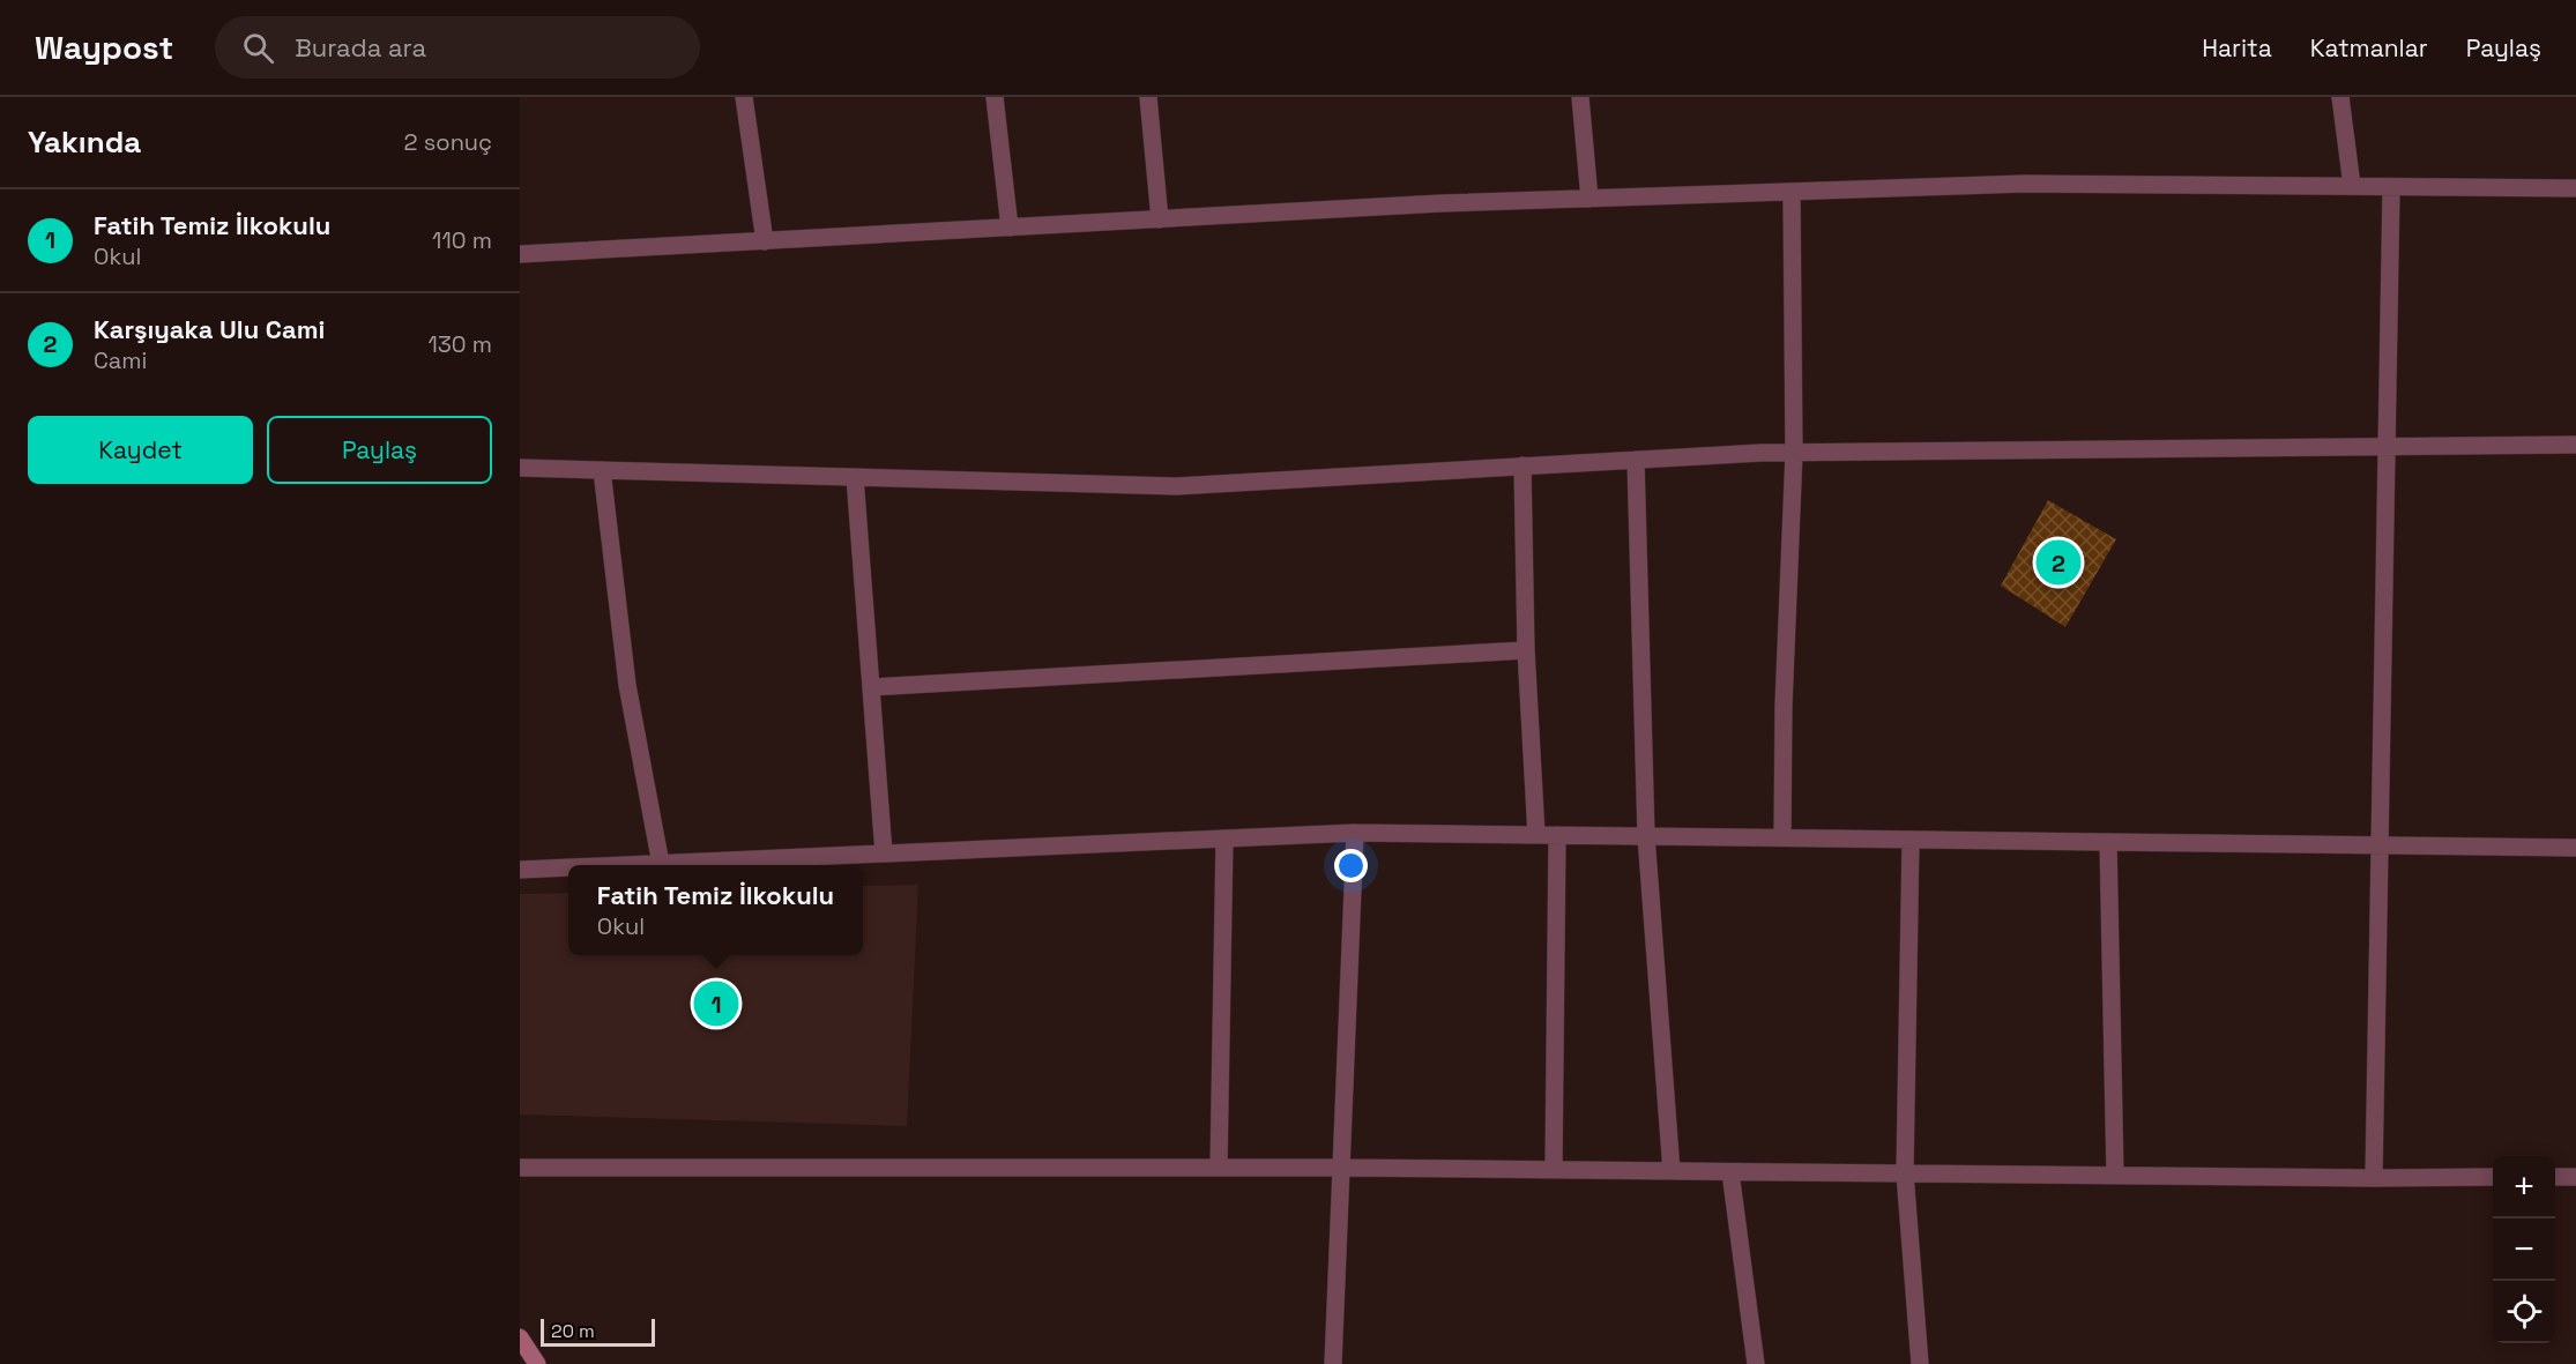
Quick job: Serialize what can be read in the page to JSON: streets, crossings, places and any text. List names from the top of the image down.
{
  "scale_bar": "20 m",
  "page": {
    "header": "Waypost",
    "search": "Burada ara",
    "nav": ["Harita", "Katmanlar", "Paylaş"],
    "heading": ["Yakında", "2 sonuç"],
    "list": [
      {
        "mark": "1",
        "name": "Fatih Temiz İlkokulu",
        "note": "Okul",
        "value": "110 m"
      },
      {
        "mark": "2",
        "name": "Karşıyaka Ulu Cami",
        "note": "Cami",
        "value": "130 m"
      }
    ],
    "buttons": ["Kaydet", "Paylaş"],
    "pins": ["2", "1"],
    "popup": ["Fatih Temiz İlkokulu", "Okul"],
    "map_buttons": ["+", "−"],
    "scale": "20 m"
  }
}
